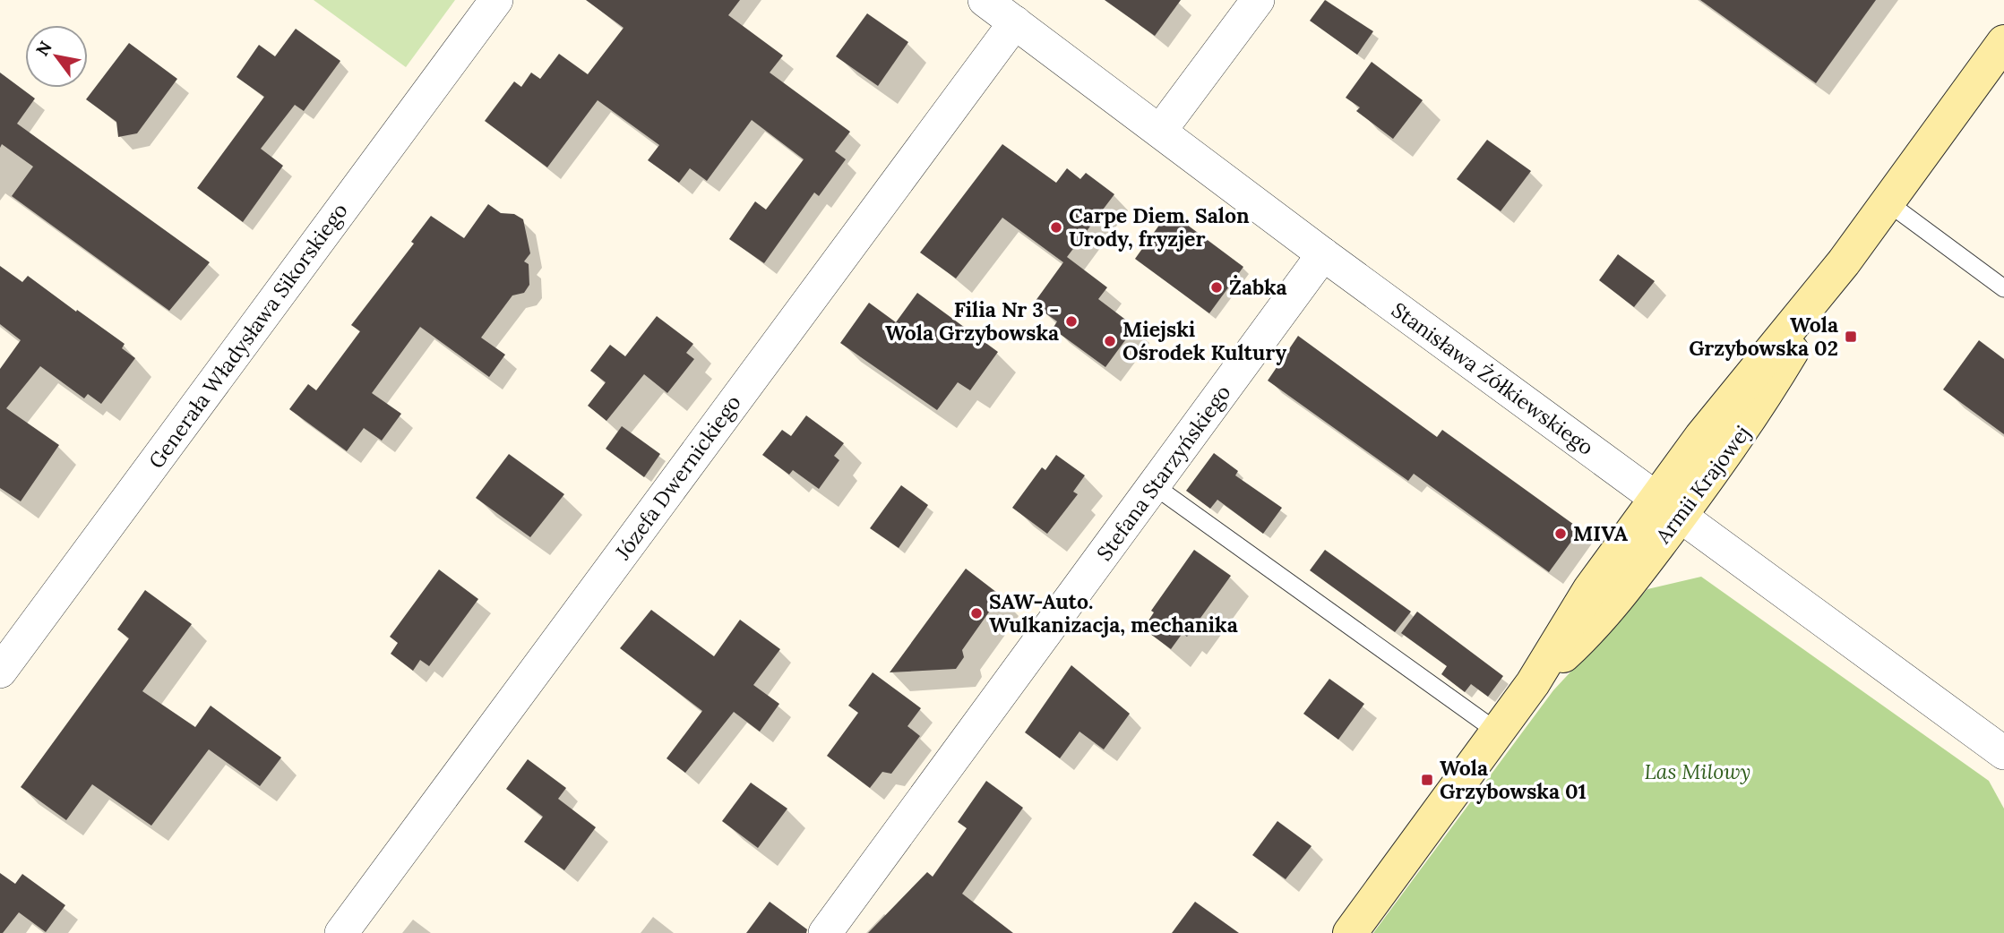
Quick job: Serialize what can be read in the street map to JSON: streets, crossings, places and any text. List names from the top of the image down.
{
  "streets": {
    "street": [
      "Generała Władysława Sikorskiego",
      "Stanisława Żółkiewskiego",
      "Stefana Starzyńskiego",
      "Józefa Dwernickiego",
      "Armii Krajowej"
    ]
  },
  "crossings": [
    ["Stanisława Żółkiewskiego", "Stefana Starzyńskiego"],
    ["Stanisława Żółkiewskiego", "Józefa Dwernickiego"],
    ["Stanisława Żółkiewskiego", "Armii Krajowej"]
  ],
  "parks": ["Las Milowy"],
  "places": {
    "other": [
      "Carpe Diem. Salon Urody, fryzjer",
      "Żabka",
      "Filia Nr 3 - Wola Grzybowska",
      "Miejski Ośrodek Kultury",
      "MIVA",
      "SAW-Auto. Wulkanizacja, mechanika"
    ],
    "transit": ["Wola Grzybowska 02", "Wola Grzybowska 01"]
  },
  "north": "top left"
}
